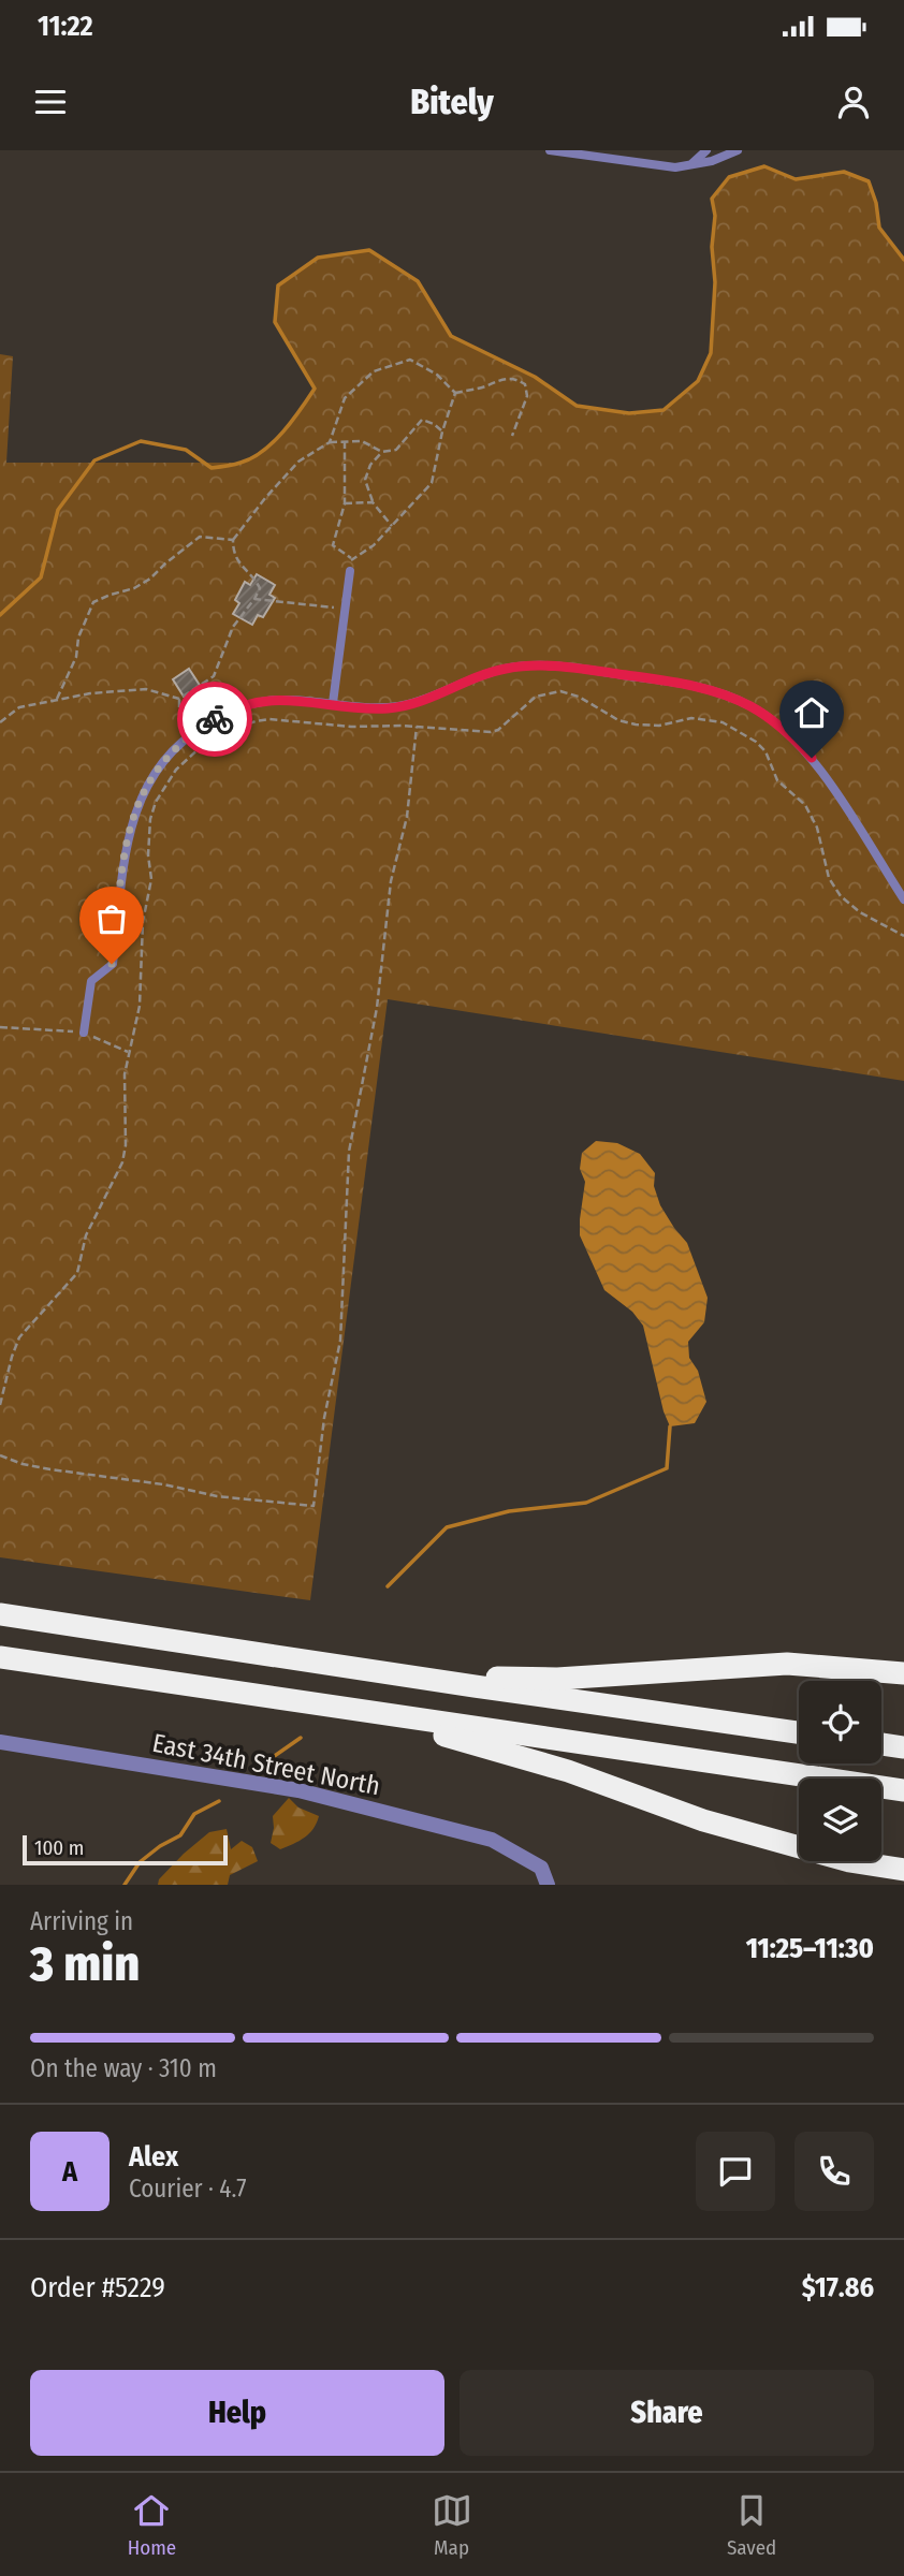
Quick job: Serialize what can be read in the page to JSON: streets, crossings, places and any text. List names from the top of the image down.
{
  "streets": {
    "street": ["East 34th Street North"]
  },
  "scale_bar": "100 m",
  "page": {
    "status": "11:22",
    "header": "Bitely",
    "scale": "100 m",
    "heading": ["3 min", "Arriving in", "11:25–11:30"],
    "panel": [
      "Alex",
      "Courier · 4.7",
      "Order #5229",
      "$17.86"
    ],
    "bar": "On the way · 310 m",
    "round": "A",
    "buttons": ["Help", "Share"],
    "tabs": ["Home", "Map", "Saved"]
  }
}
